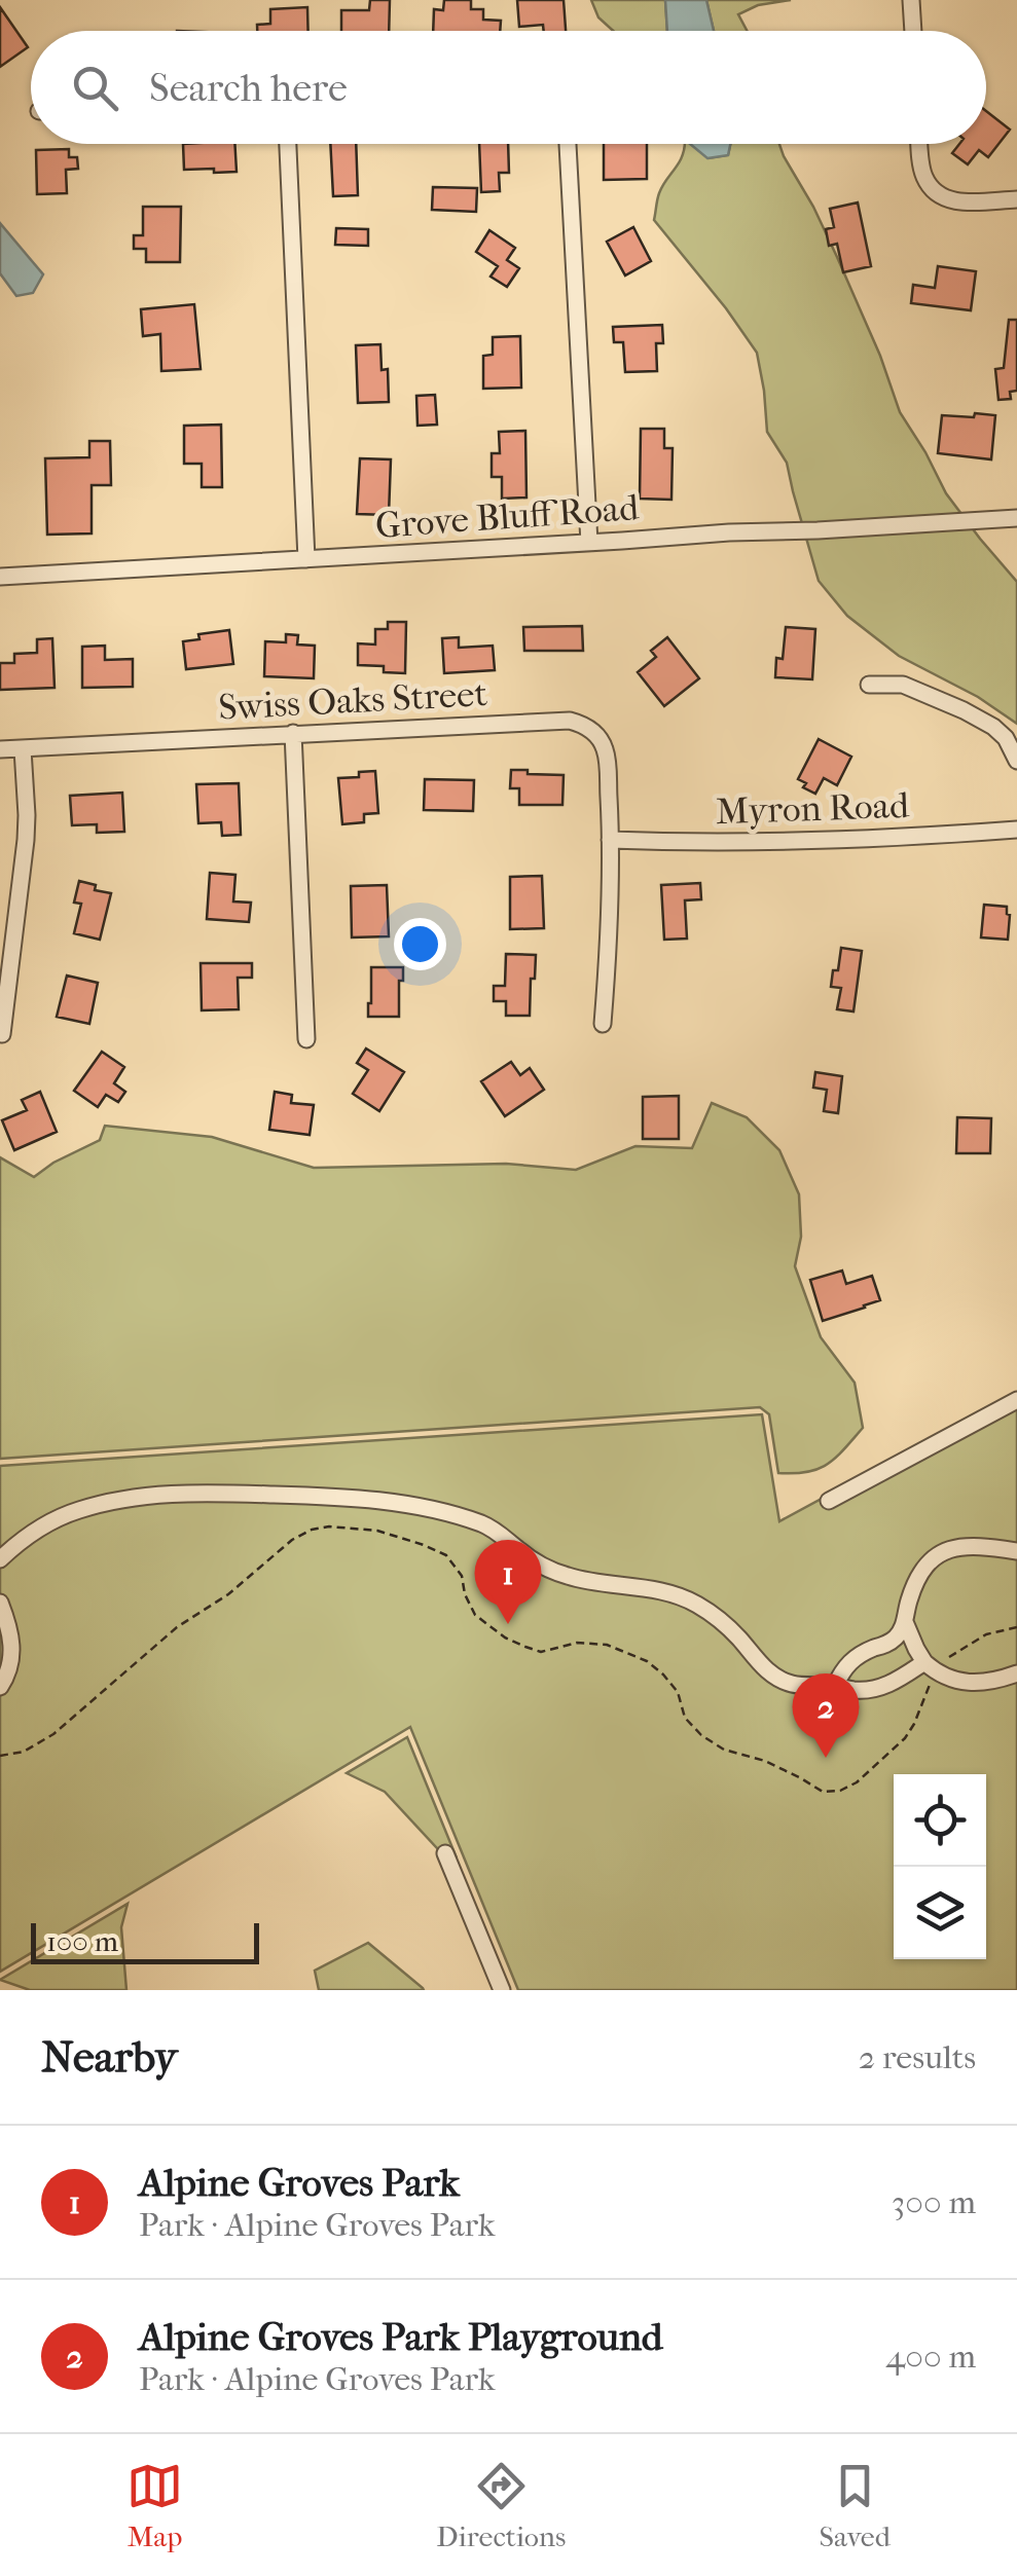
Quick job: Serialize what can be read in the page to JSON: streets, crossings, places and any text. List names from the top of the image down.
{
  "streets": {
    "street": ["Grove Bluff Road", "Swiss Oaks Street", "Myron Road"]
  },
  "crossings": [
    ["Swiss Oaks Street", "Myron Road"]
  ],
  "scale_bar": "100 m",
  "page": {
    "search": "Search here",
    "pins": ["1", "2"],
    "scale": "100 m",
    "heading": ["Nearby", "2 results"],
    "list": [
      {
        "mark": "1",
        "name": "Alpine Groves Park",
        "note": "Park · Alpine Groves Park",
        "value": "300 m"
      },
      {
        "mark": "2",
        "name": "Alpine Groves Park Playground",
        "note": "Park · Alpine Groves Park",
        "value": "400 m"
      }
    ],
    "nav": ["Map", "Directions", "Saved"]
  }
}
